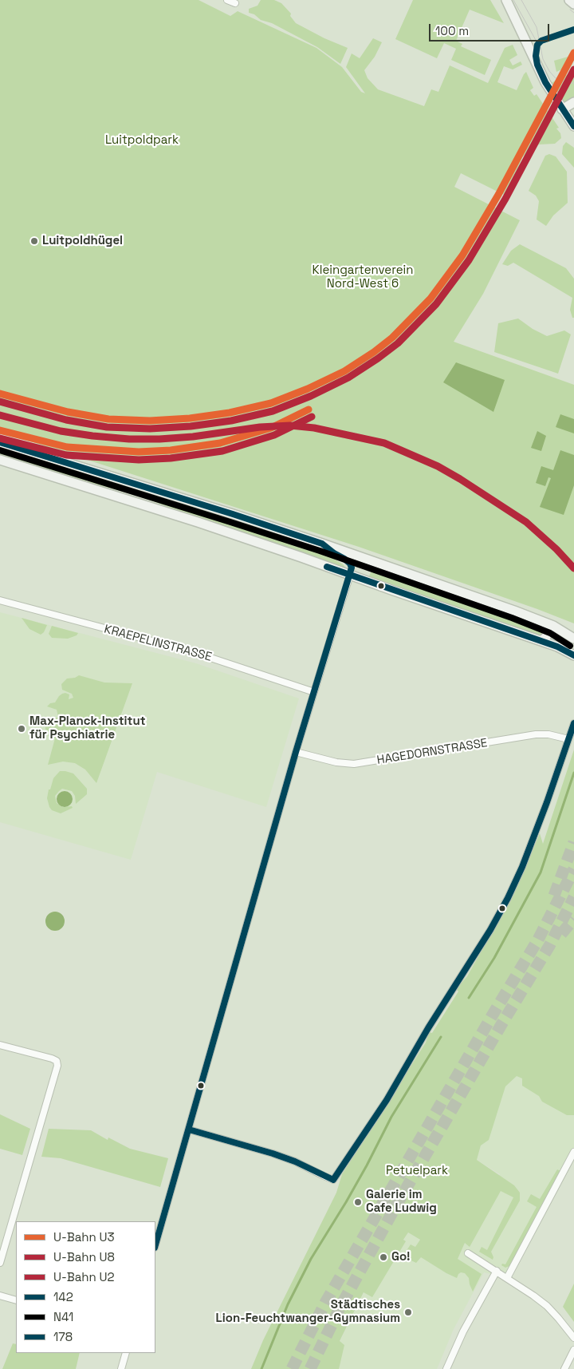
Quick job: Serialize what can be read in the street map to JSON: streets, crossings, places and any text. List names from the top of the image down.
{
  "streets": {
    "street": ["KRAEPELINSTRASSE", "HAGEDORNSTRASSE"]
  },
  "parks": ["Luitpoldpark", "Kleingartenverein Nord-West 6", "Petuelpark"],
  "places": [
    "Luitpoldhügel",
    "Max-Planck-Institut für Psychiatrie",
    "Galerie im Cafe Ludwig",
    "Go!",
    "Städtisches Lion-Feuchtwanger-Gymnasium"
  ],
  "lines": [
    "transit line 178",
    "metro line U3",
    "metro line U8",
    "metro line U2",
    "transit line 142",
    "transit line N41"
  ],
  "legend": [
    "U-Bahn U3",
    "U-Bahn U8",
    "U-Bahn U2",
    "142",
    "N41",
    "178"
  ],
  "scale_bar": "100 m"
}
